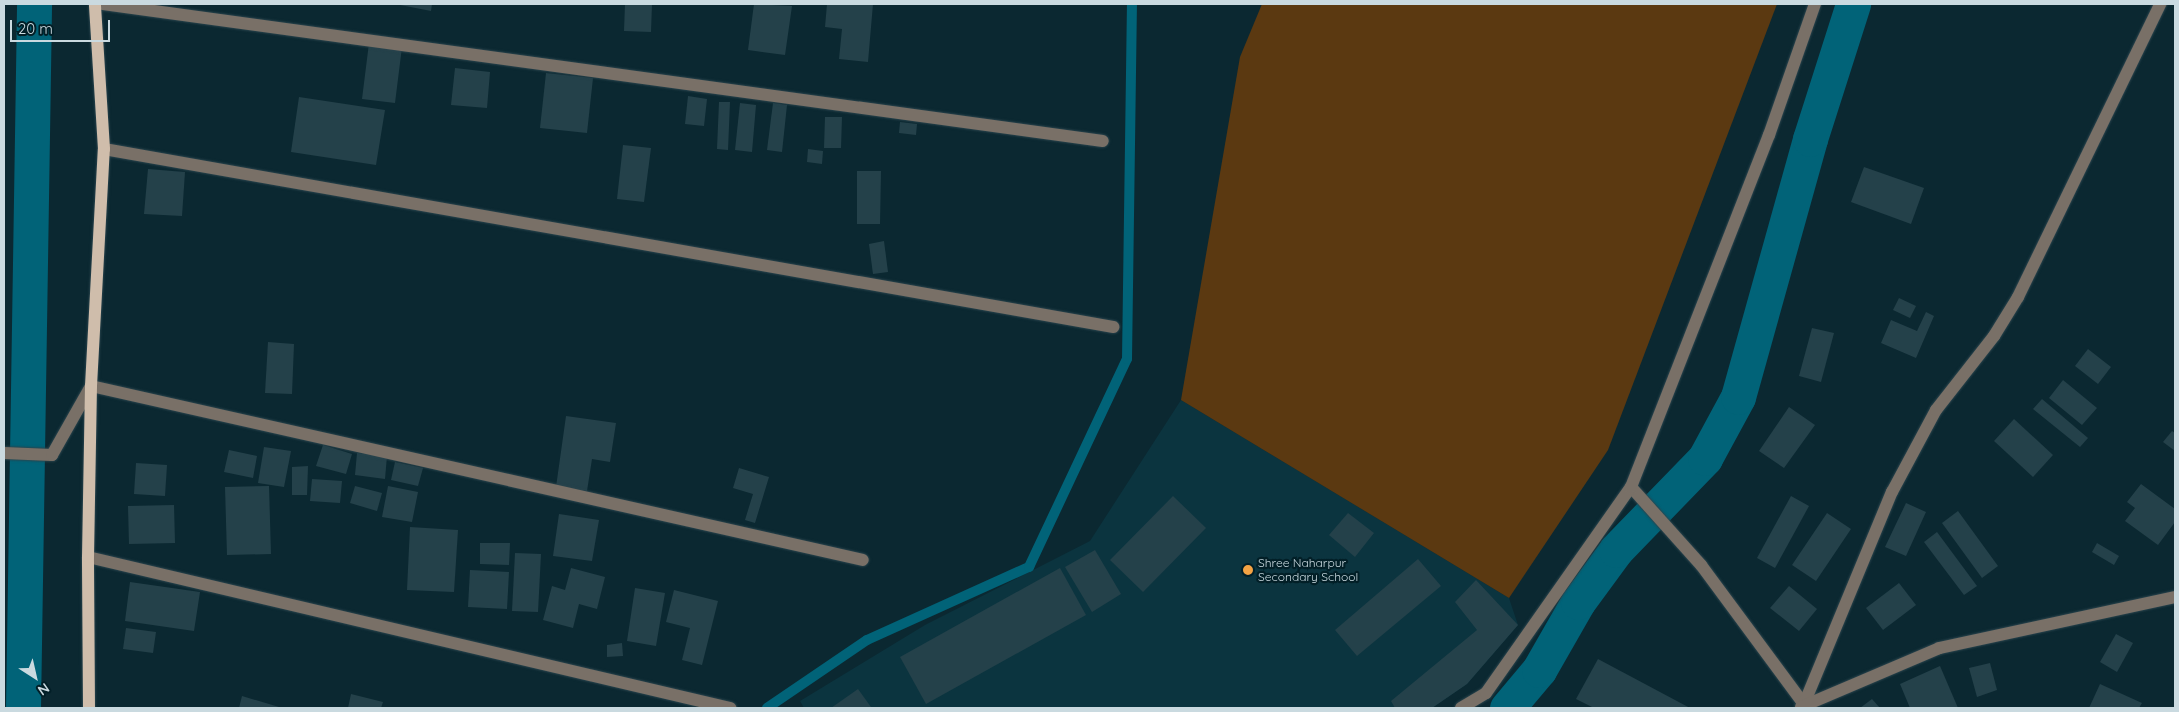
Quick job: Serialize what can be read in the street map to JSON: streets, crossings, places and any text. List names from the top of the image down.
{
  "places": ["Shree Naharpur Secondary School"],
  "scale_bar": "20 m",
  "north": "bottom right"
}
